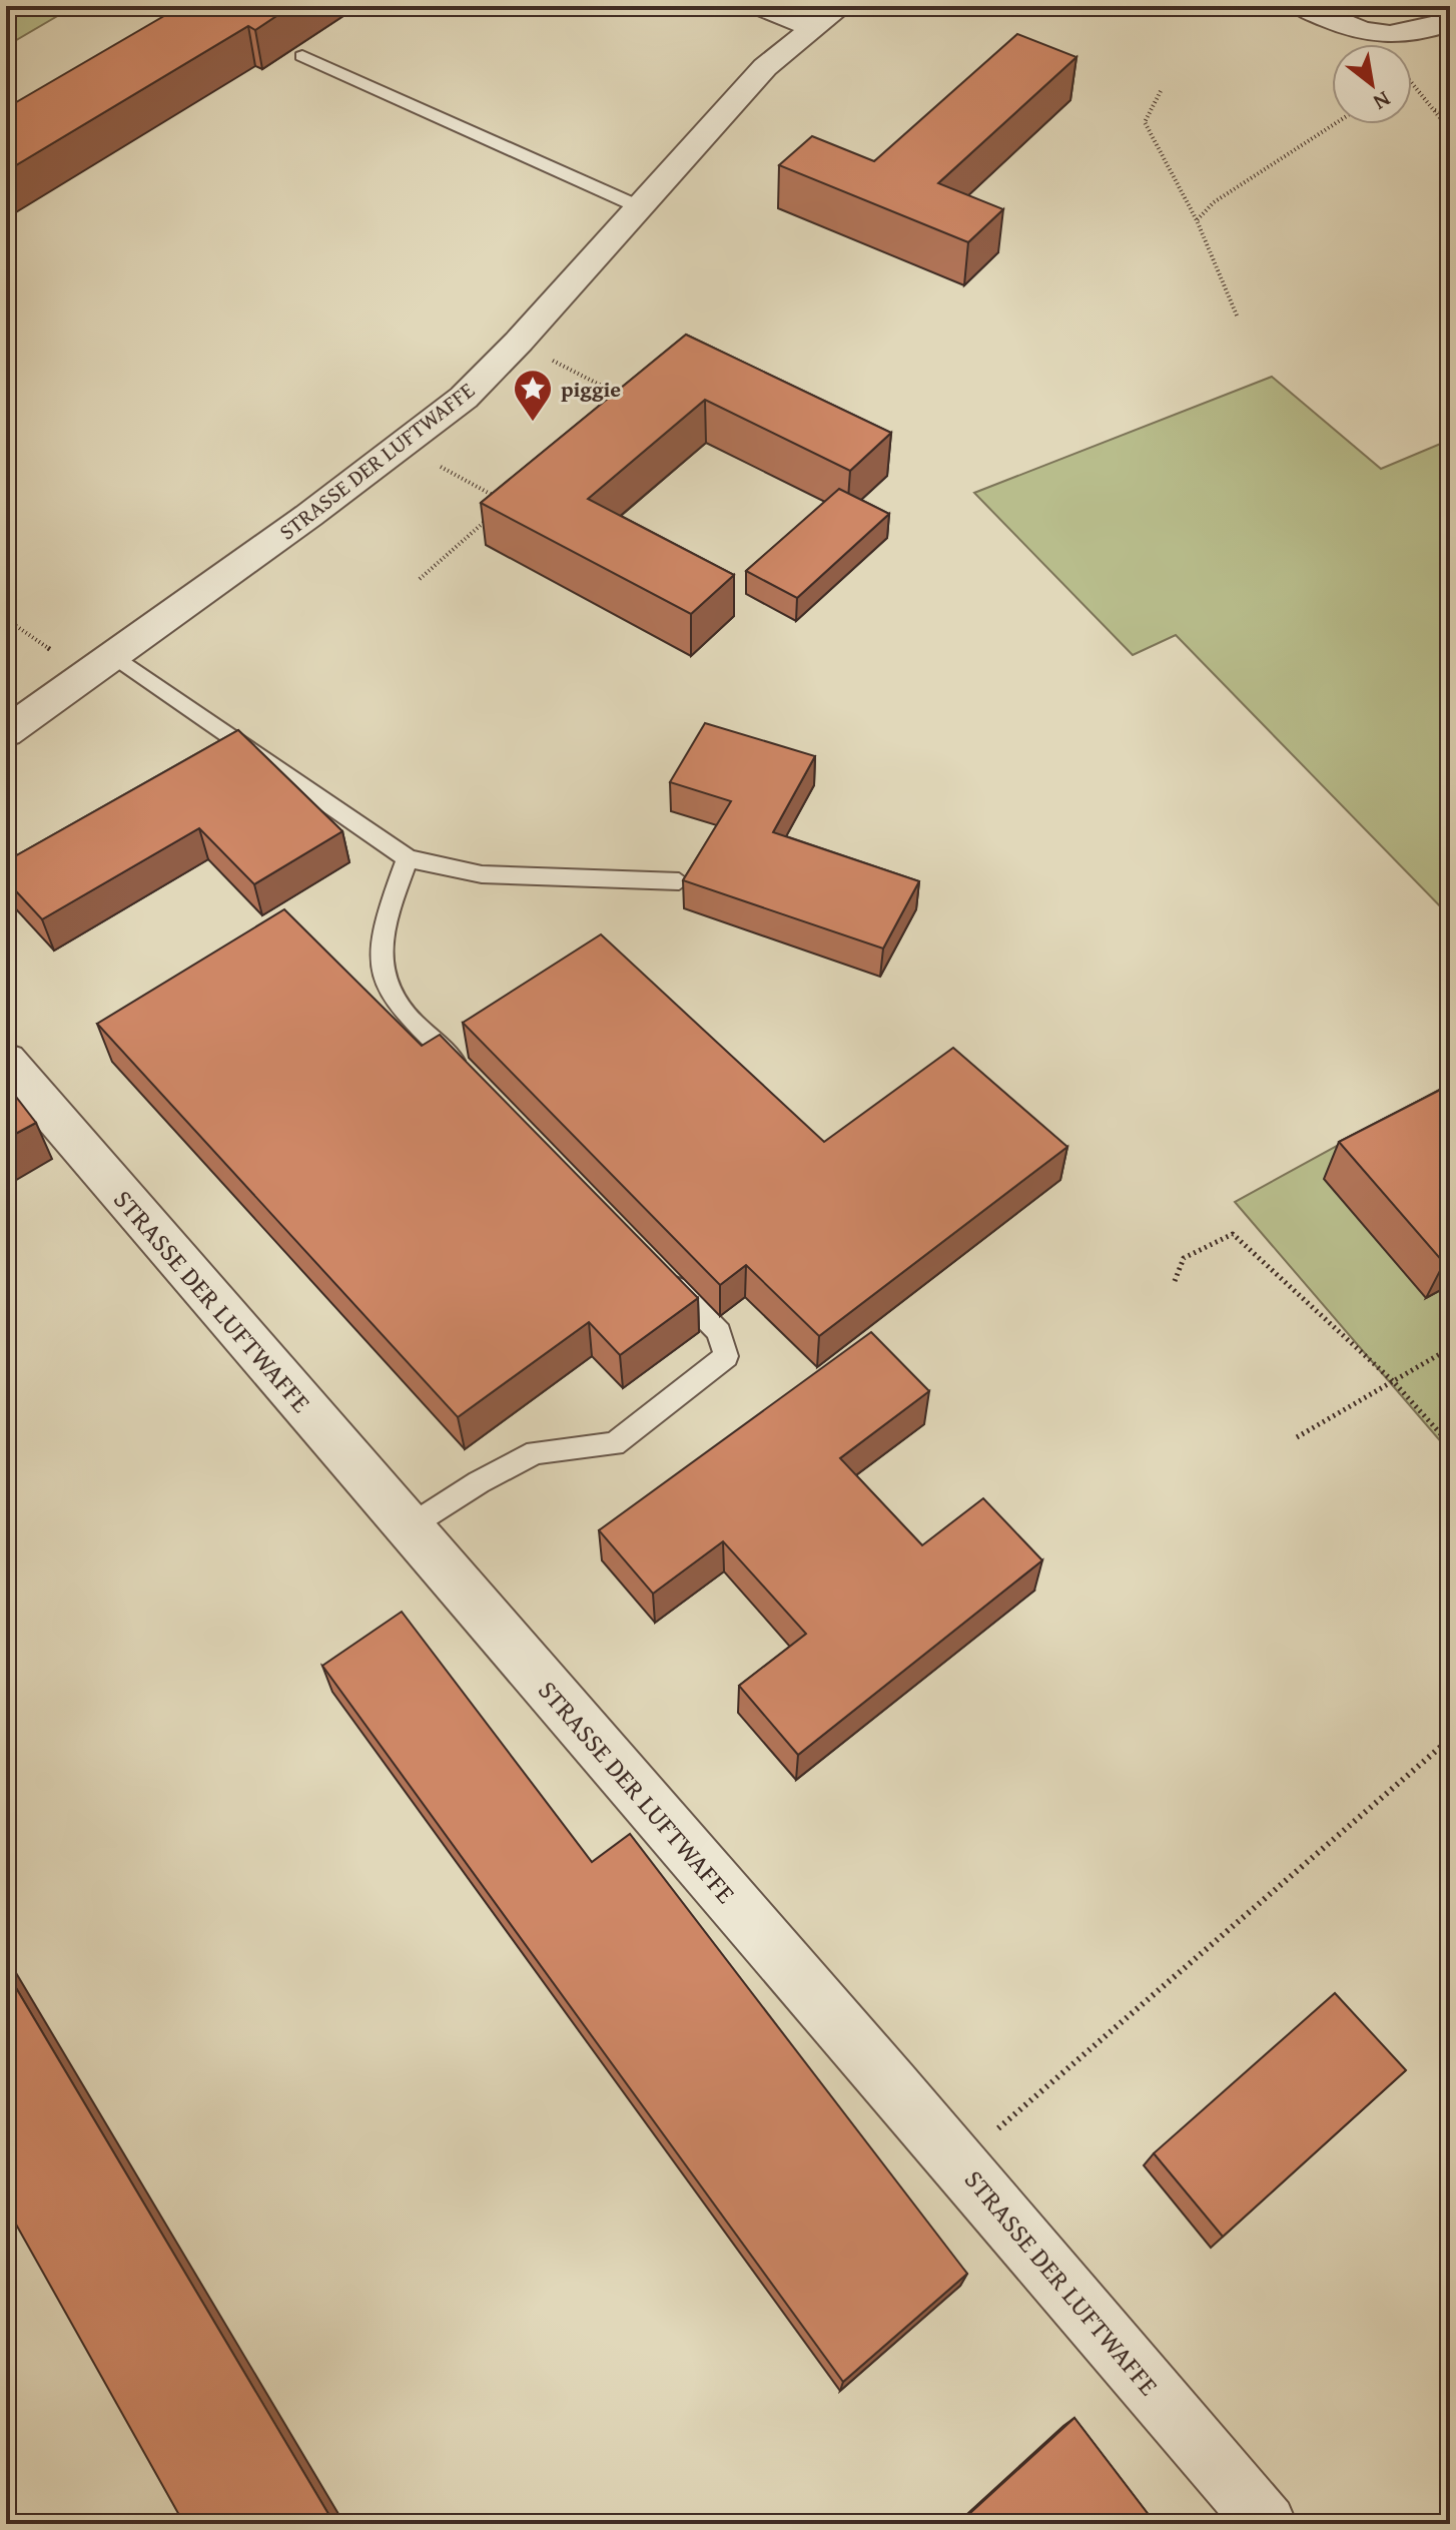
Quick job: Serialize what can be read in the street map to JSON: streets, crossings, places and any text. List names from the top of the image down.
{
  "streets": {
    "street": ["STRASSE DER LUFTWAFFE"]
  },
  "places": {
    "place": ["piggie"]
  },
  "north": "bottom right"
}
